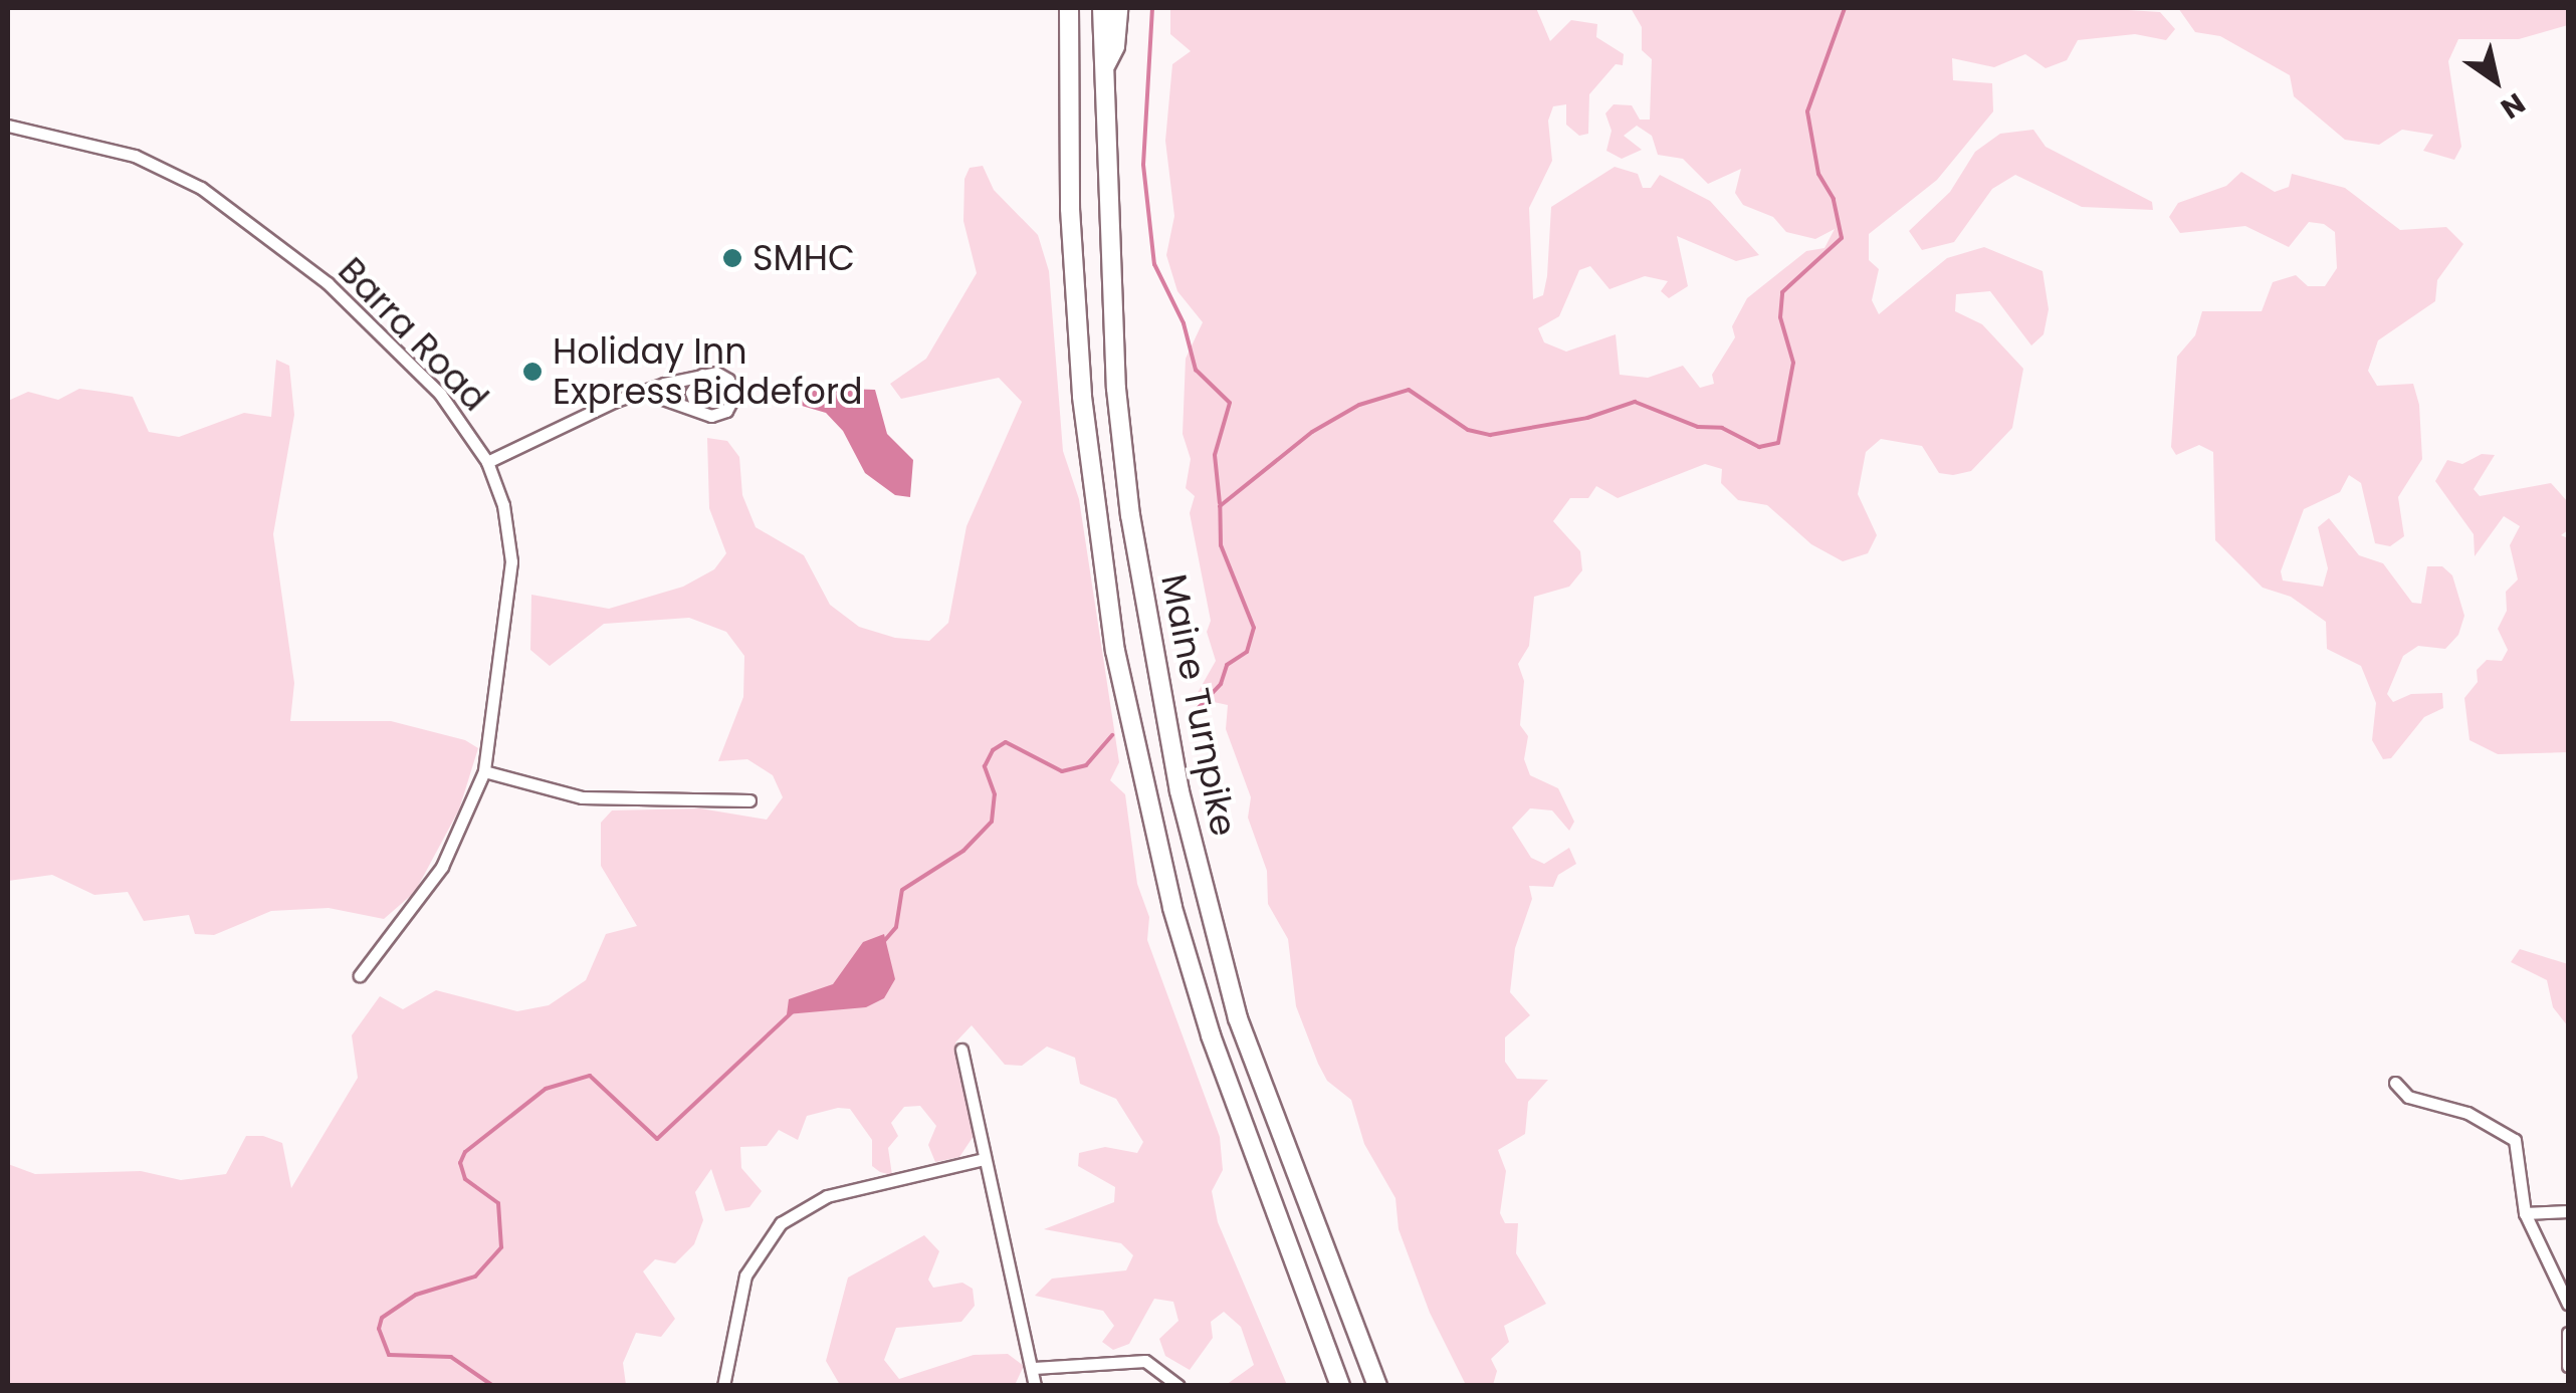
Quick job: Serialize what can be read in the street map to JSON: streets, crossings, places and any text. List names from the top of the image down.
{
  "streets": {
    "highway": ["Maine Turnpike"],
    "street": ["Barra Road"]
  },
  "places": ["SMHC", "Holiday Inn Express Biddeford"],
  "north": "bottom right"
}
